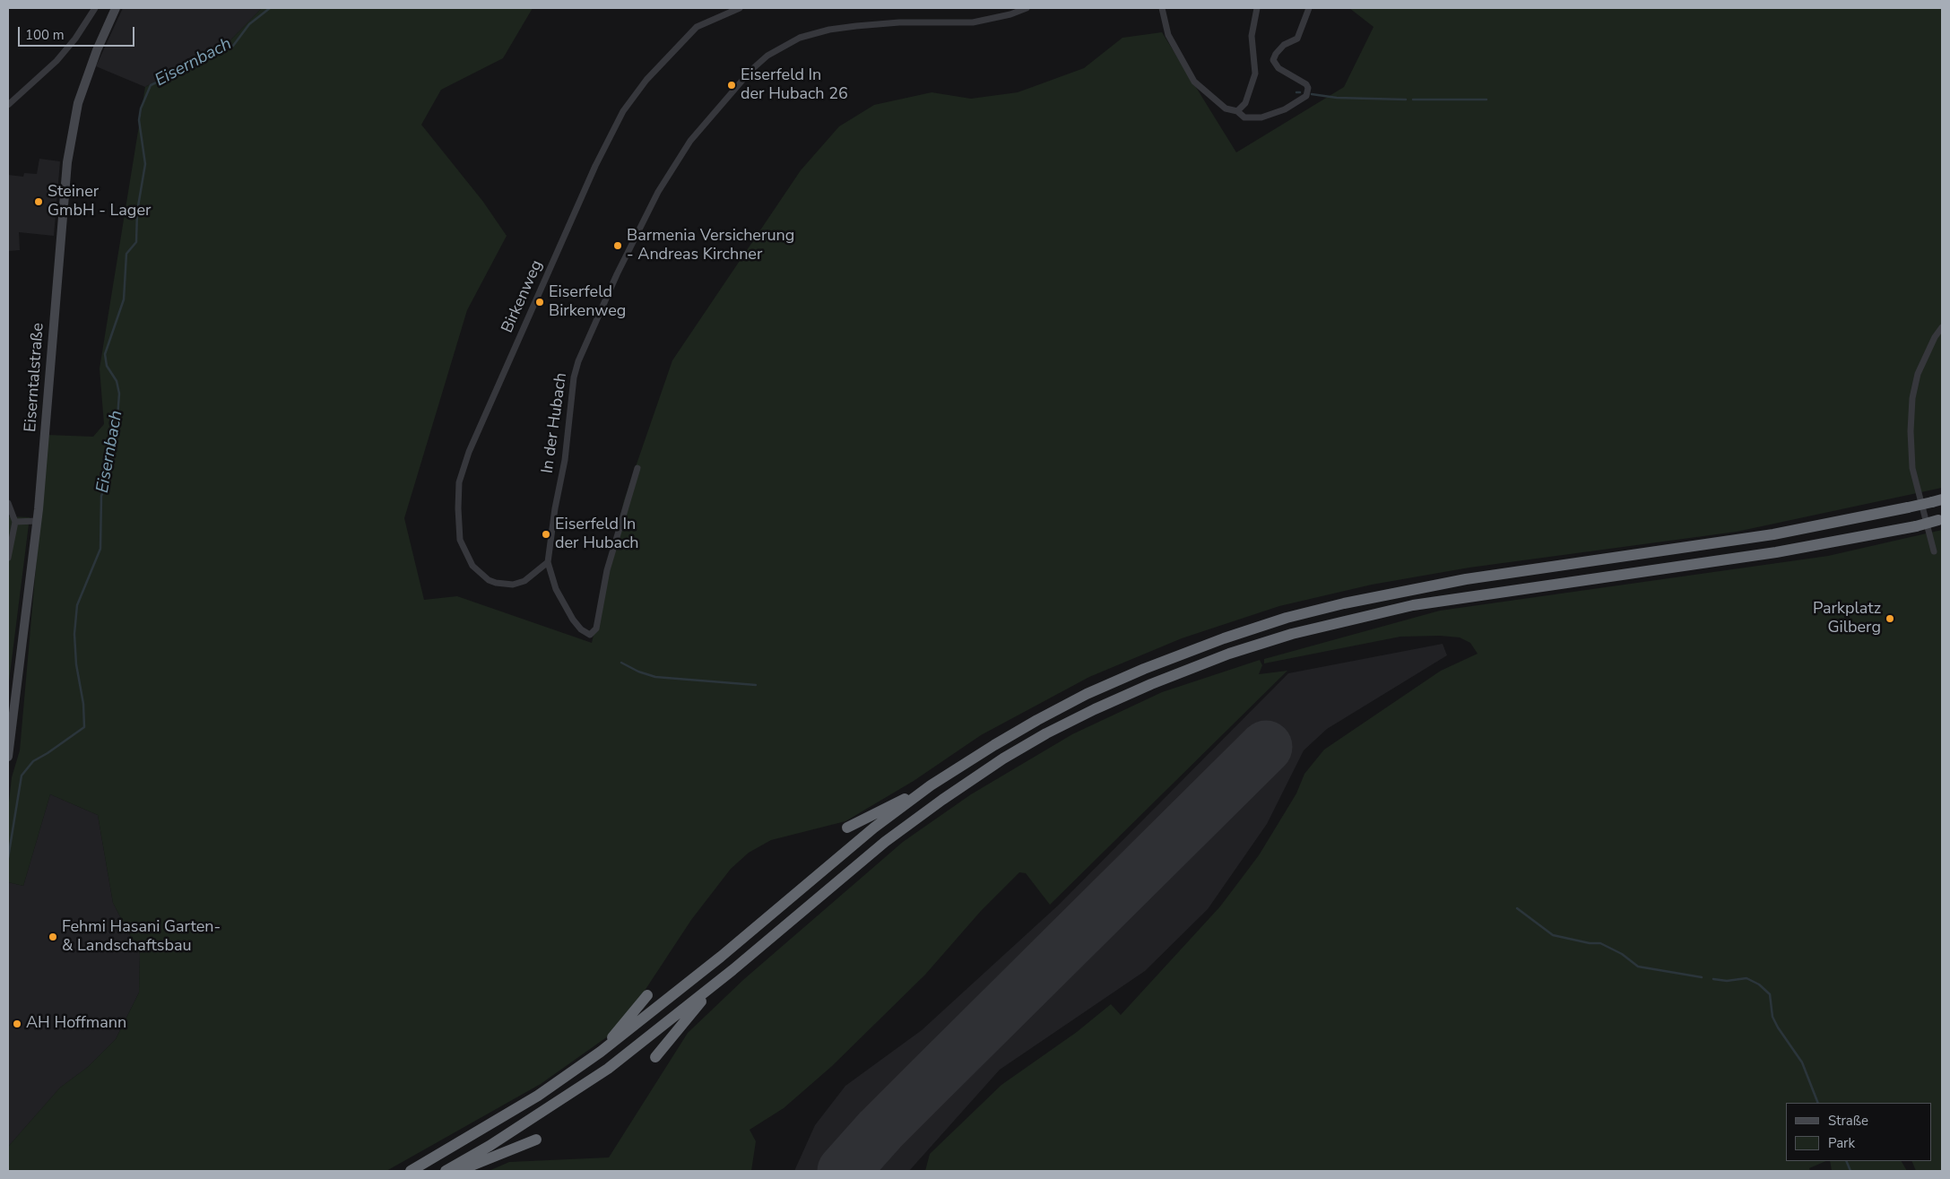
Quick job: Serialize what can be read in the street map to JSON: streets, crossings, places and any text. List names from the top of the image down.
{
  "streets": {
    "main road": ["Eiserntalstraße"],
    "street": ["Birkenweg", "In der Hubach"]
  },
  "crossings": [
    ["Birkenweg", "In der Hubach"]
  ],
  "water": ["Eisernbach"],
  "places": [
    "Eiserfeld In der Hubach 26",
    "Steiner GmbH - Lager",
    "Barmenia Versicherung - Andreas Kirchner",
    "Eiserfeld Birkenweg",
    "Eiserfeld In der Hubach",
    "Parkplatz Gilberg",
    "Fehmi Hasani Garten- & Landschaftsbau",
    "AH Hoffmann"
  ],
  "legend": ["Straße", "Park"],
  "scale_bar": "100 m"
}
